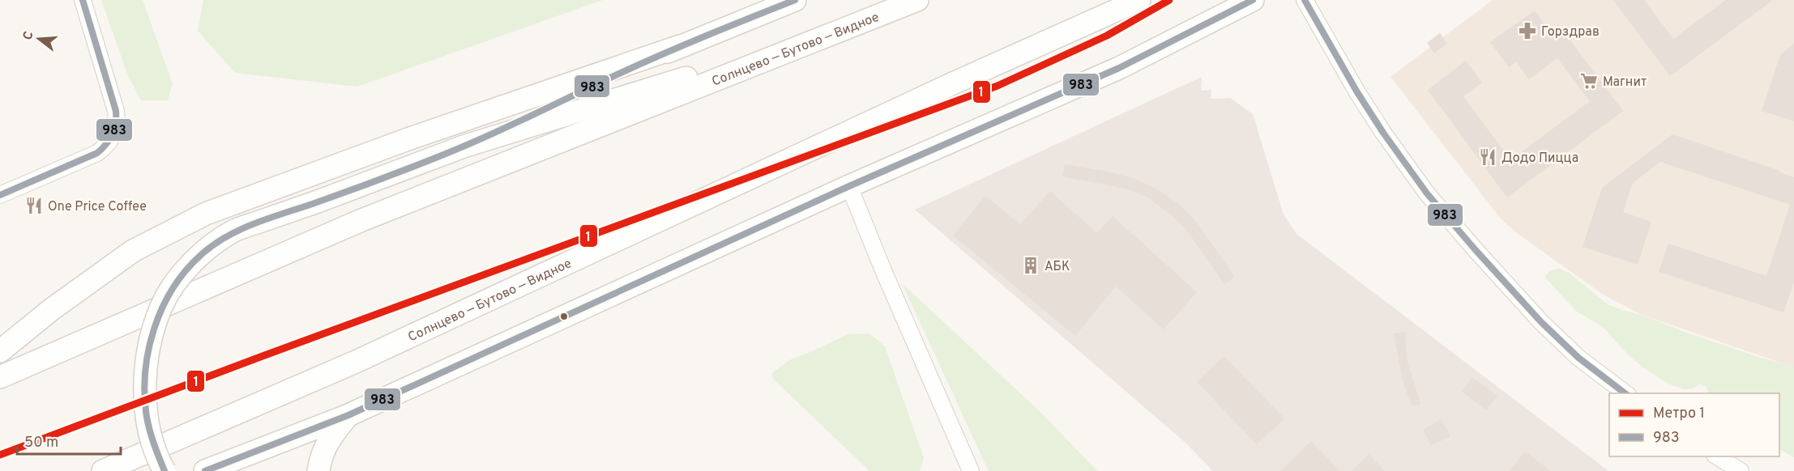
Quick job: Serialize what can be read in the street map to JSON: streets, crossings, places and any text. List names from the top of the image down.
{
  "streets": {
    "main road": ["Солнцево — Бутово — Видное"]
  },
  "places": {
    "pharmacy": ["Горздрав"],
    "supermarket": ["Магнит"],
    "restaurant": ["Додо Пицца", "One Price Coffee"],
    "building": ["АБК"]
  },
  "lines": ["metro line 1", "transit line 983"],
  "legend": ["Метро 1", "983"],
  "scale_bar": "50 m",
  "north": "left"
}
